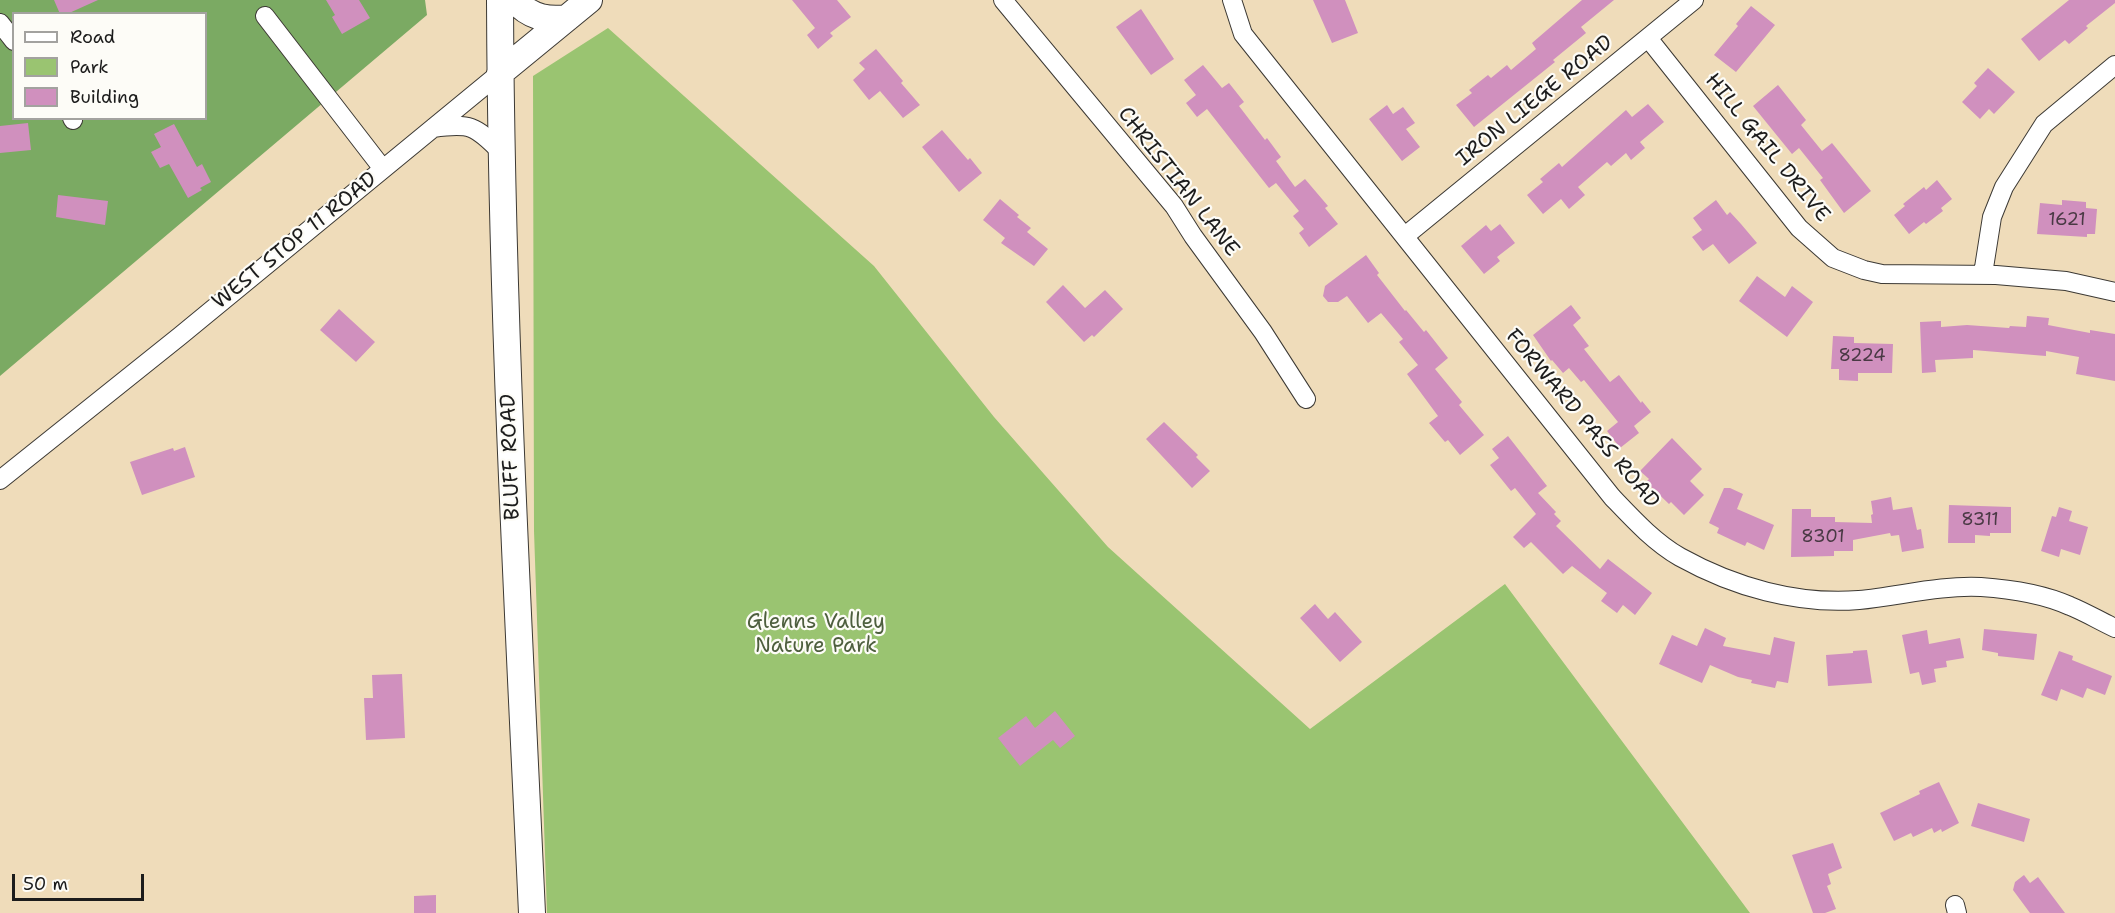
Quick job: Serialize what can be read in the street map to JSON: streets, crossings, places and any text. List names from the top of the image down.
{
  "streets": {
    "main road": ["WEST STOP 11 ROAD", "BLUFF ROAD"],
    "street": [
      "IRON LIEGE ROAD",
      "HILL GAIL DRIVE",
      "CHRISTIAN LANE",
      "FORWARD PASS ROAD"
    ]
  },
  "crossings": [
    ["IRON LIEGE ROAD", "HILL GAIL DRIVE"],
    ["IRON LIEGE ROAD", "FORWARD PASS ROAD"],
    ["WEST STOP 11 ROAD", "BLUFF ROAD"]
  ],
  "parks": ["Glenns Valley Nature Park"],
  "house_numbers": [
    "1621",
    "8224",
    "8311",
    "8301"
  ],
  "legend": ["Road", "Park", "Building"],
  "scale_bar": "50 m"
}
